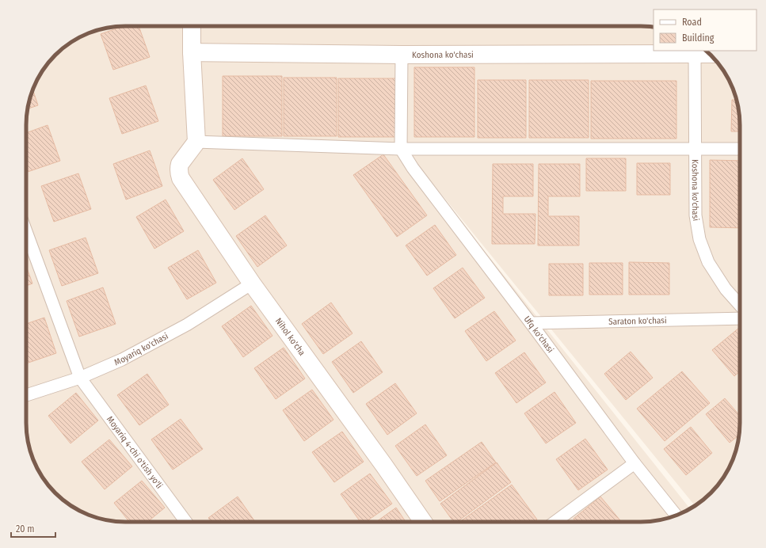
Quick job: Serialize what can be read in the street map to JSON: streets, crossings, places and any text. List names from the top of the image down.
{
  "streets": {
    "street": [
      "Koshona ko'chasi",
      "Saraton ko'chasi",
      "Ufq ko'chasi",
      "Nihol ko'cha",
      "Moyariq ko'chasi",
      "Moyariq 4-chi o'tish yo'li"
    ]
  },
  "crossings": [
    ["Saraton ko'chasi", "Ufq ko'chasi"],
    ["Nihol ko'cha", "Moyariq ko'chasi"],
    ["Moyariq ko'chasi", "Moyariq 4-chi o'tish yo'li"]
  ],
  "legend": ["Road", "Building"],
  "scale_bar": "20 m"
}
